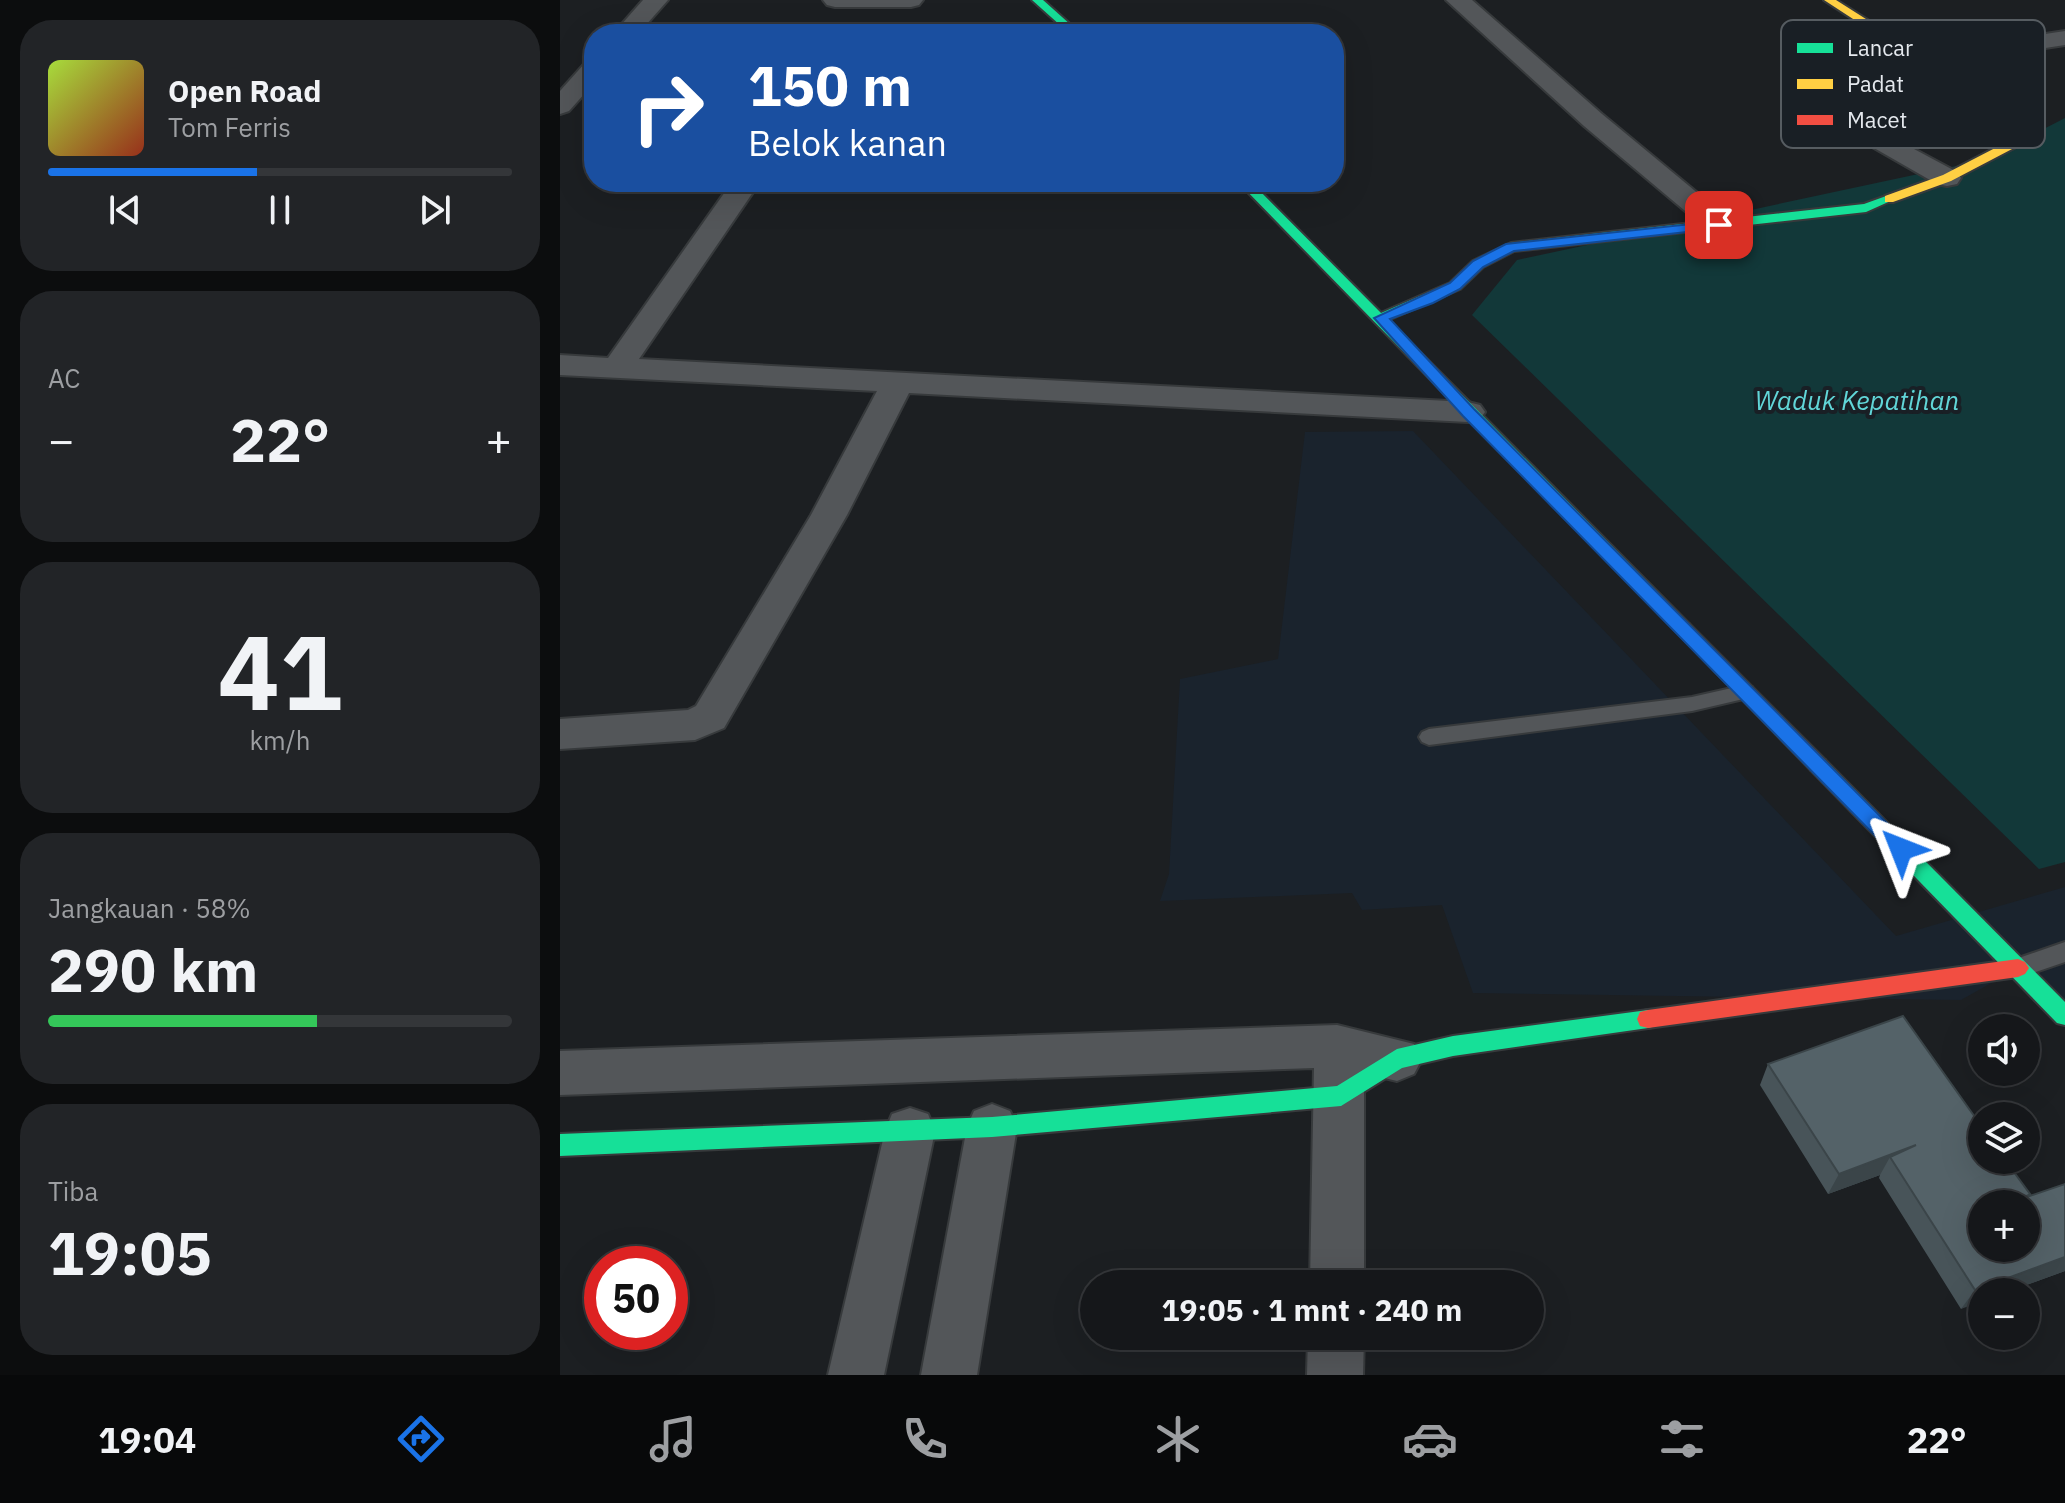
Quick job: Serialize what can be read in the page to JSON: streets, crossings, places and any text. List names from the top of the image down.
{
  "water": ["Waduk Kepatihan"],
  "legend": ["Lancar", "Padat", "Macet"],
  "page": {
    "turn": ["150 m", "Belok kanan"],
    "song": ["Open Road", "Tom Ferris"],
    "tile": [
      "AC",
      ["41", "km/h"],
      ["Jangkauan · 58%", "290 km"],
      ["Tiba", "19:05"]
    ],
    "heat": ["−", "22°", "+"],
    "map_buttons": ["+", "−"],
    "limit": "50",
    "trip": "19:05 · 1 mnt · 240 m",
    "tabs": ["19:04", "22°"]
  }
}
